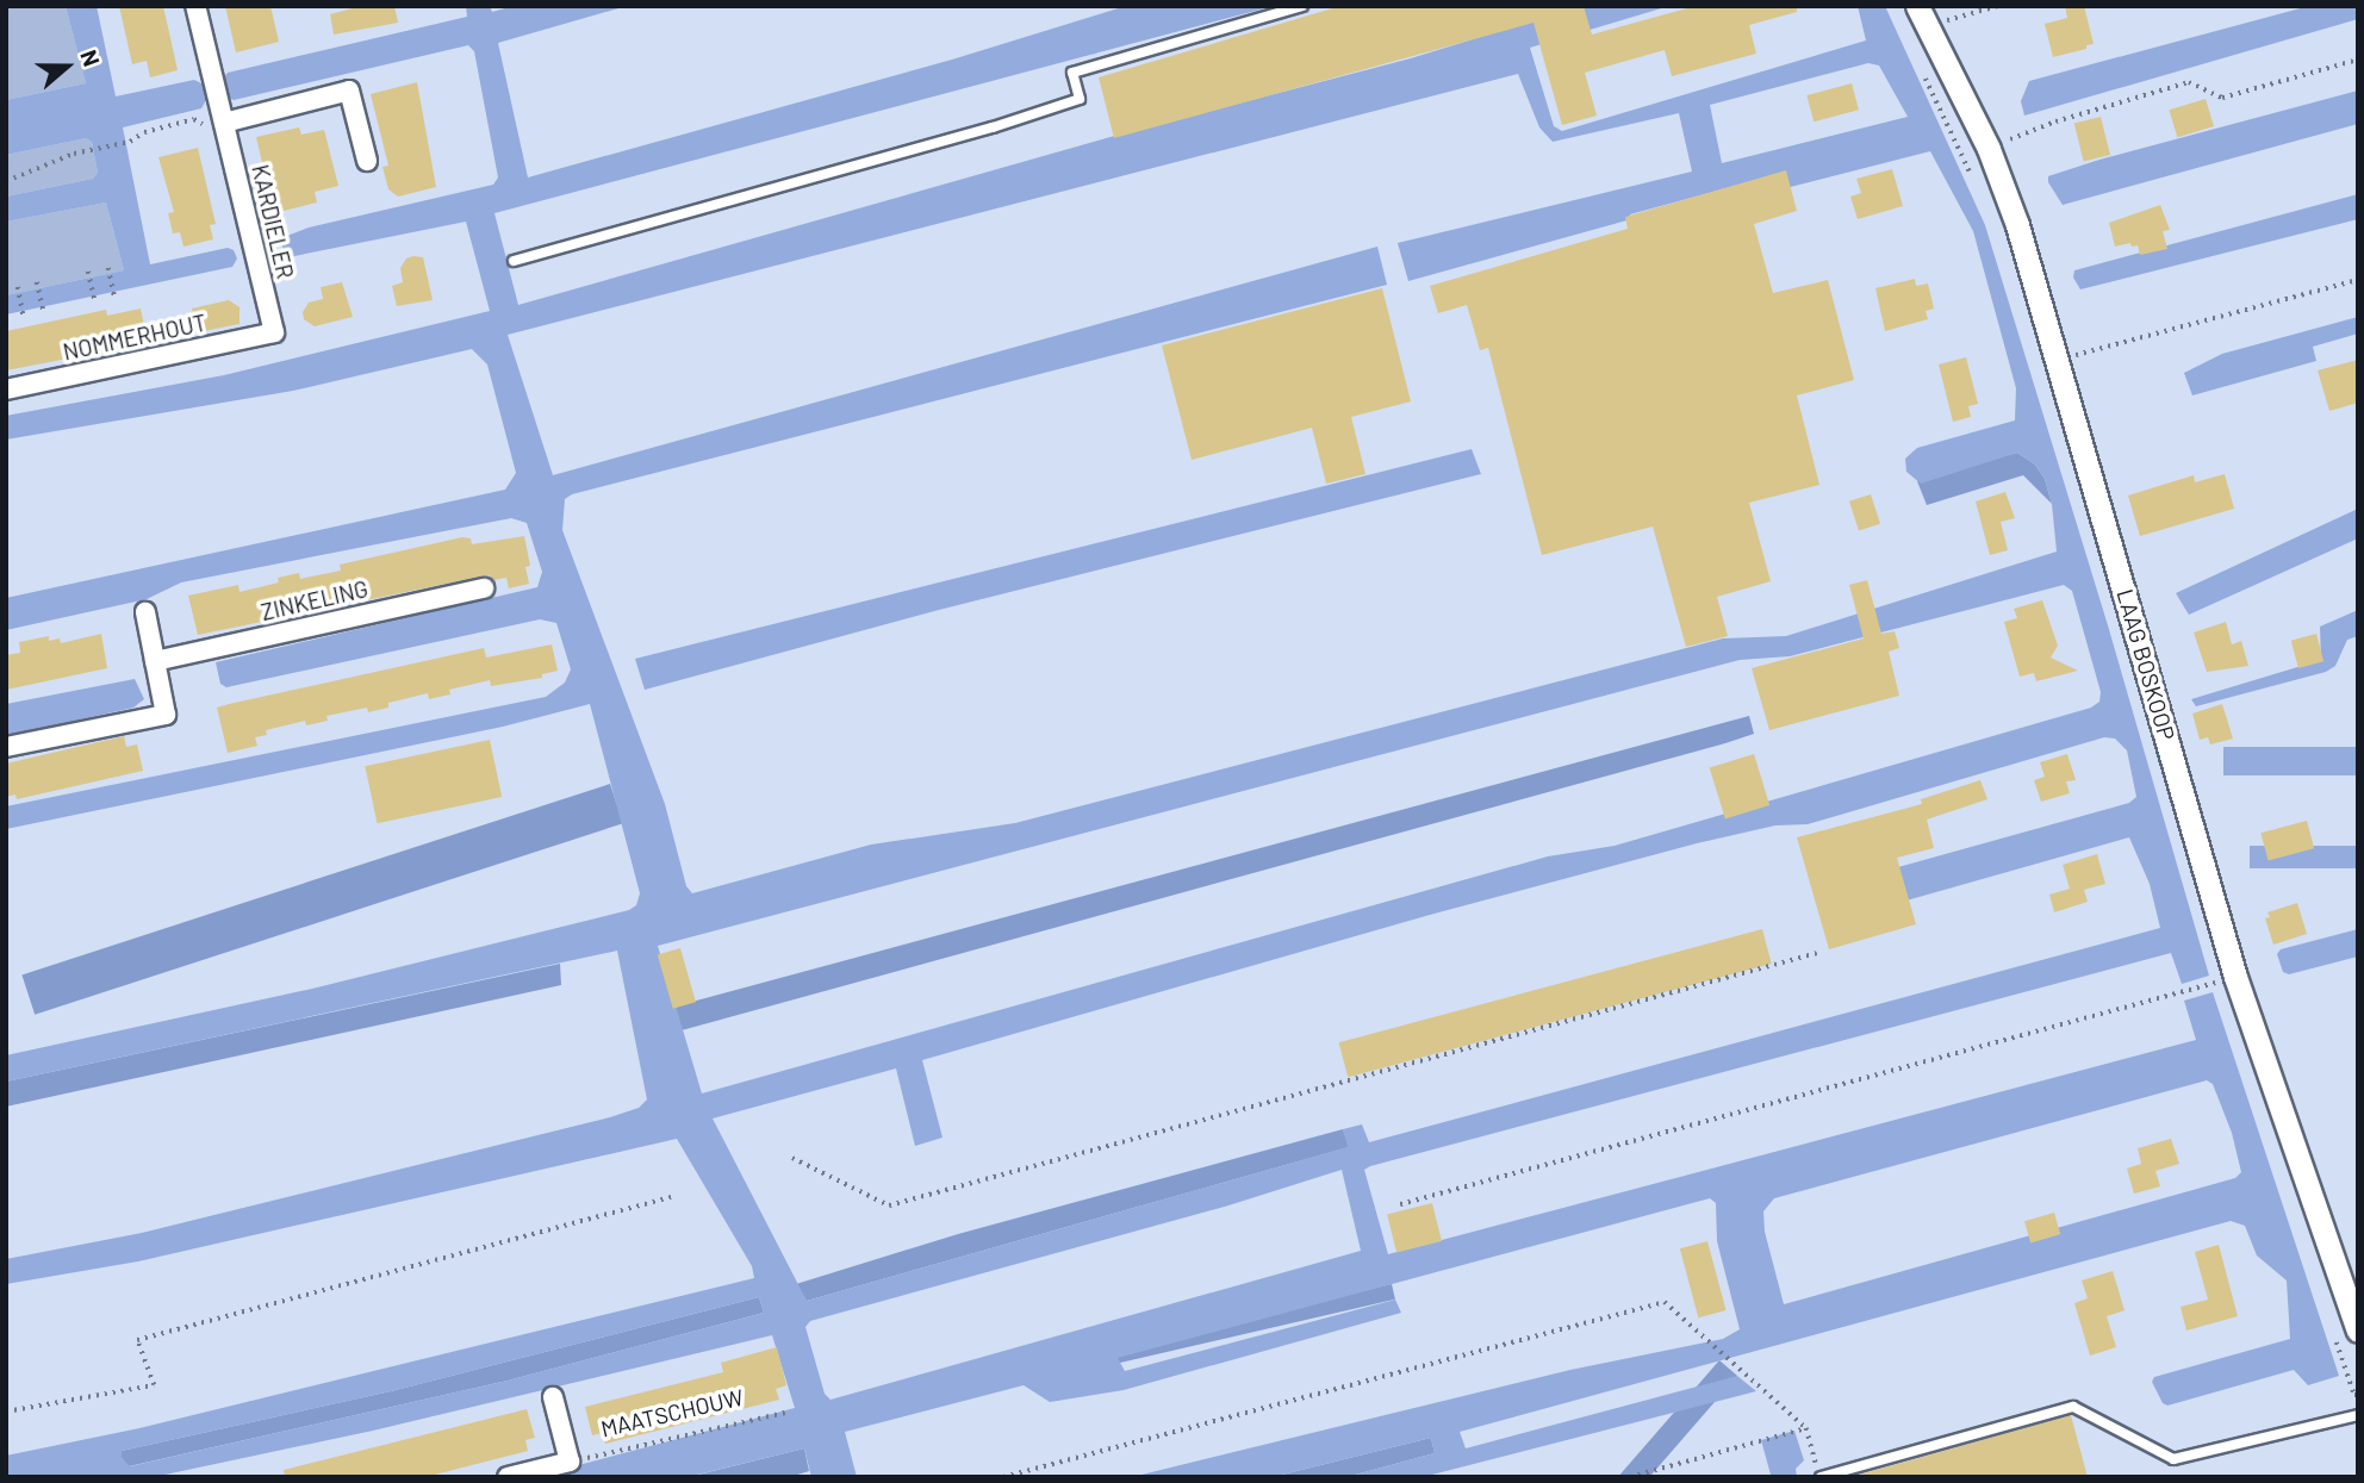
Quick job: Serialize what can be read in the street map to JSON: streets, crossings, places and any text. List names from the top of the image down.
{
  "streets": {
    "street": [
      "KARDIELER",
      "NOMMERHOUT",
      "ZINKELING",
      "LAAG BOSKOOP"
    ],
    "path": ["MAATSCHOUW"]
  },
  "crossings": [
    ["KARDIELER", "NOMMERHOUT"]
  ],
  "north": "right"
}
